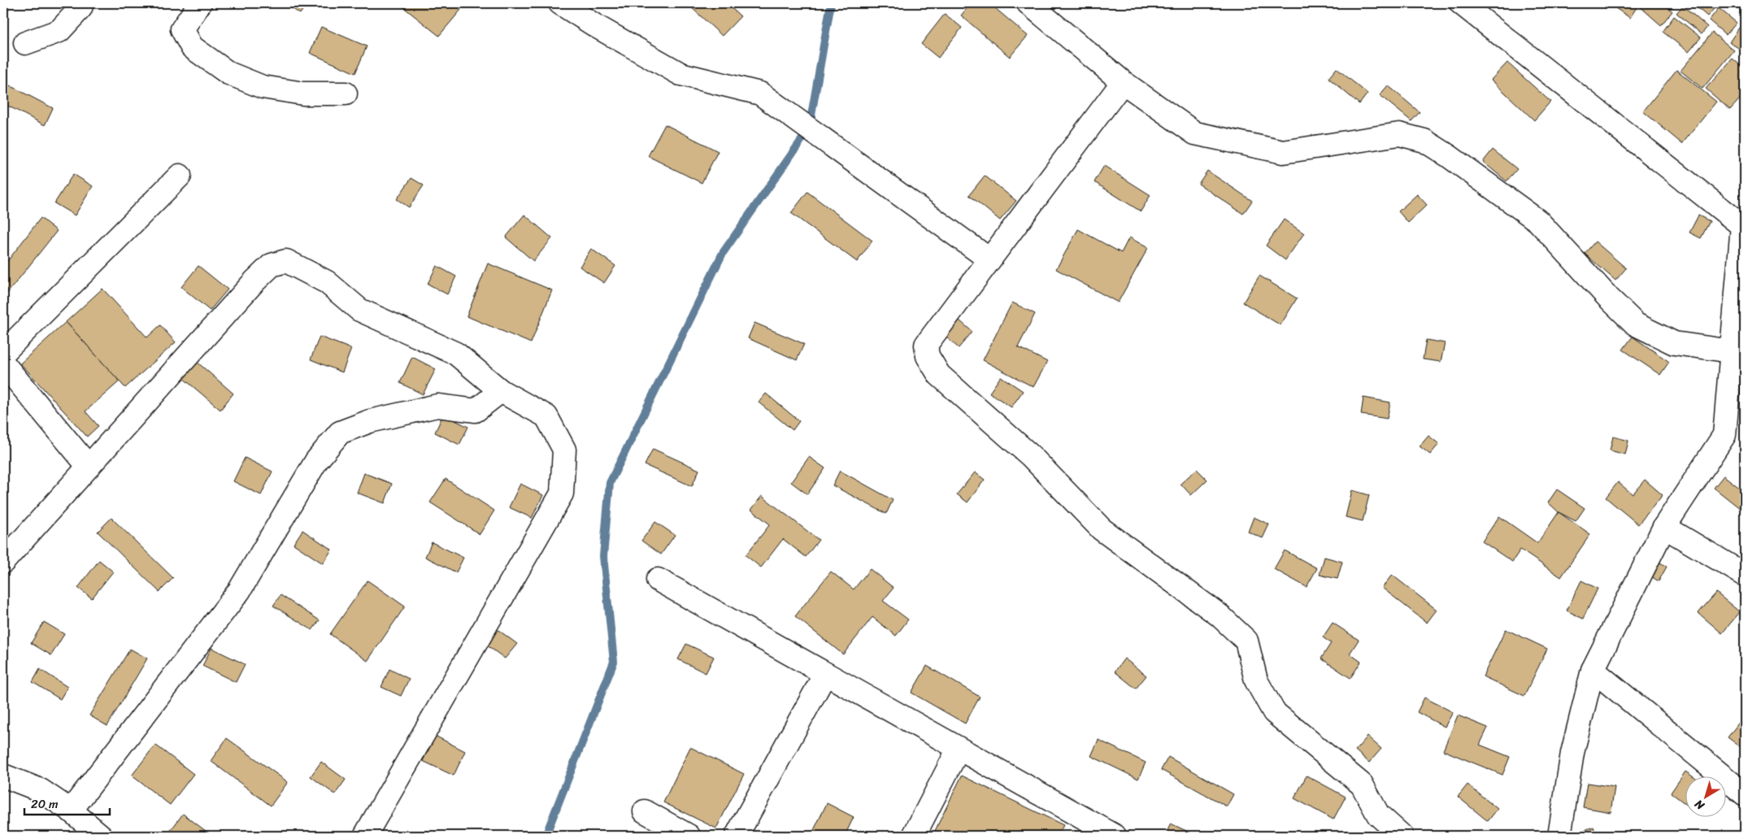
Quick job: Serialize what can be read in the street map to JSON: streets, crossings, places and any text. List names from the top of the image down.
{
  "scale_bar": "20 m",
  "north": "bottom left"
}
